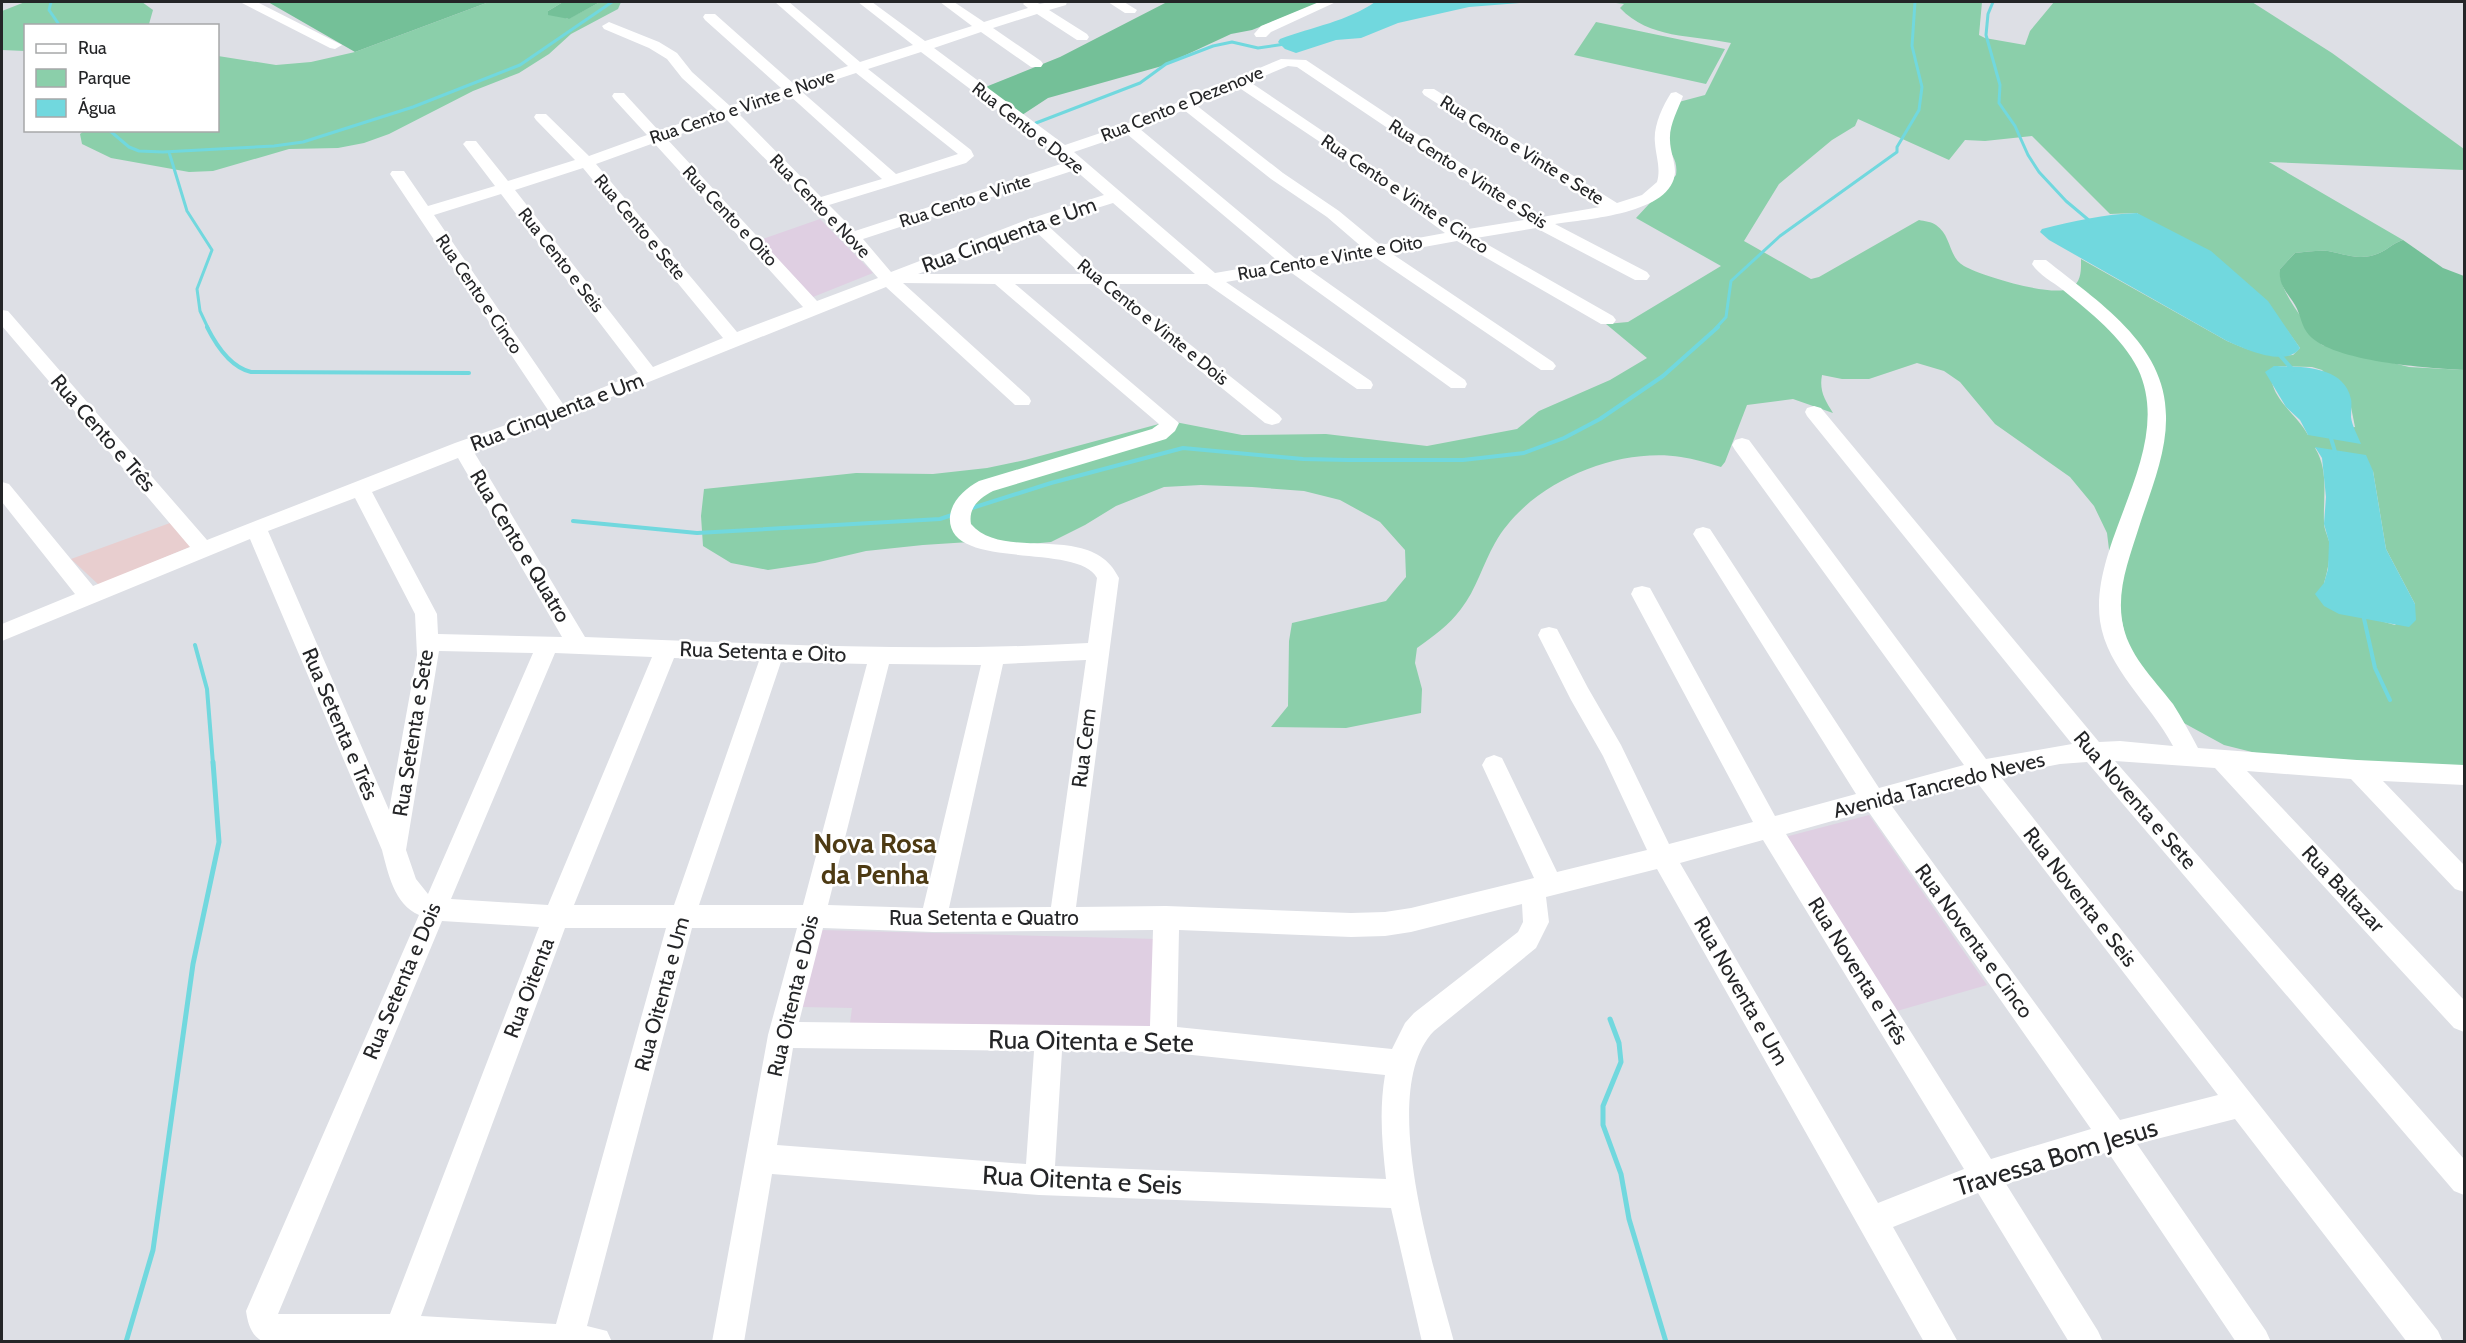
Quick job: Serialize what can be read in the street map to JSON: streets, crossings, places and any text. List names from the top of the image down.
{
  "streets": {
    "street": [
      "Rua Cento e Dezenove",
      "Rua Cento e Vinte e Nove",
      "Rua Cento e Doze",
      "Rua Cento e Vinte e Sete",
      "Rua Cento e Vinte e Seis",
      "Rua Cento e Vinte e Cinco",
      "Rua Cento e Vinte",
      "Rua Cento e Nove",
      "Rua Cento e Oito",
      "Rua Cento e Sete",
      "Rua Cinquenta e Um",
      "Rua Cento e Vinte e Oito",
      "Rua Cento e Seis",
      "Rua Cento e Cinco",
      "Rua Cento e Vinte e Dois",
      "Rua Cento e Três",
      "Rua Cento e Quatro",
      "Rua Setenta e Oito",
      "Rua Setenta e Três",
      "Rua Setenta e Sete",
      "Rua Cem",
      "Avenida Tancredo Neves",
      "Rua Noventa e Sete",
      "Rua Baltazar",
      "Rua Noventa e Seis",
      "Rua Setenta e Quatro",
      "Rua Noventa e Cinco",
      "Rua Noventa e Três",
      "Rua Setenta e Dois",
      "Rua Oitenta",
      "Rua Noventa e Um",
      "Rua Oitenta e Um",
      "Rua Oitenta e Dois",
      "Rua Oitenta e Sete",
      "Travessa Bom Jesus",
      "Rua Oitenta e Seis"
    ]
  },
  "crossings": [
    ["Rua Cento e Dezenove", "Rua Cento e Doze"],
    ["Rua Cento e Dezenove", "Rua Cento e Vinte e Seis"],
    ["Rua Cento e Dezenove", "Rua Cento e Vinte e Cinco"],
    ["Rua Cento e Vinte e Nove", "Rua Cento e Doze"],
    ["Rua Cento e Vinte e Nove", "Rua Cento e Nove"],
    ["Rua Cento e Vinte e Nove", "Rua Cento e Oito"],
    ["Rua Cento e Vinte e Nove", "Rua Cento e Sete"],
    ["Rua Cento e Vinte e Nove", "Rua Cento e Seis"],
    ["Rua Cento e Vinte e Nove", "Rua Cento e Cinco"],
    ["Rua Cento e Doze", "Rua Cento e Vinte"],
    ["Rua Cento e Doze", "Rua Cinquenta e Um"],
    ["Rua Cento e Doze", "Rua Cento e Vinte e Oito"],
    ["Rua Cento e Vinte e Sete", "Rua Cento e Vinte e Oito"],
    ["Rua Cento e Vinte e Seis", "Rua Cento e Vinte e Oito"],
    ["Rua Cento e Vinte e Cinco", "Rua Cento e Vinte e Oito"],
    ["Rua Cento e Vinte", "Rua Cento e Nove"],
    ["Rua Cento e Nove", "Rua Cinquenta e Um"],
    ["Rua Cento e Nove", "Rua Cento e Vinte e Oito"],
    ["Rua Cento e Oito", "Rua Cinquenta e Um"],
    ["Rua Cento e Sete", "Rua Cinquenta e Um"],
    ["Rua Cinquenta e Um", "Rua Cento e Vinte e Oito"],
    ["Rua Cinquenta e Um", "Rua Cento e Seis"],
    ["Rua Cinquenta e Um", "Rua Cento e Cinco"],
    ["Rua Cinquenta e Um", "Rua Cento e Vinte e Dois"],
    ["Rua Cinquenta e Um", "Rua Cento e Três"],
    ["Rua Cinquenta e Um", "Rua Cento e Quatro"],
    ["Rua Cinquenta e Um", "Rua Setenta e Três"],
    ["Rua Cinquenta e Um", "Rua Setenta e Sete"],
    ["Rua Cento e Vinte e Oito", "Rua Cento e Vinte e Dois"],
    ["Rua Cento e Vinte e Oito", "Rua Cem"],
    ["Rua Cento e Quatro", "Rua Setenta e Oito"],
    ["Rua Setenta e Oito", "Rua Setenta e Sete"],
    ["Rua Setenta e Oito", "Rua Cem"],
    ["Rua Setenta e Oito", "Rua Setenta e Dois"],
    ["Rua Setenta e Oito", "Rua Oitenta"],
    ["Rua Setenta e Oito", "Rua Oitenta e Um"],
    ["Rua Setenta e Oito", "Rua Oitenta e Dois"],
    ["Rua Setenta e Três", "Rua Setenta e Sete"],
    ["Rua Setenta e Três", "Rua Setenta e Quatro"],
    ["Rua Setenta e Três", "Rua Setenta e Dois"],
    ["Rua Cem", "Rua Setenta e Quatro"],
    ["Avenida Tancredo Neves", "Rua Noventa e Sete"],
    ["Avenida Tancredo Neves", "Rua Baltazar"],
    ["Avenida Tancredo Neves", "Rua Noventa e Seis"],
    ["Avenida Tancredo Neves", "Rua Setenta e Quatro"],
    ["Avenida Tancredo Neves", "Rua Noventa e Cinco"],
    ["Avenida Tancredo Neves", "Rua Noventa e Três"],
    ["Avenida Tancredo Neves", "Rua Noventa e Um"],
    ["Rua Noventa e Seis", "Travessa Bom Jesus"],
    ["Rua Setenta e Quatro", "Rua Setenta e Dois"],
    ["Rua Setenta e Quatro", "Rua Oitenta"],
    ["Rua Setenta e Quatro", "Rua Oitenta e Um"],
    ["Rua Setenta e Quatro", "Rua Oitenta e Dois"],
    ["Rua Noventa e Cinco", "Travessa Bom Jesus"],
    ["Rua Noventa e Três", "Travessa Bom Jesus"],
    ["Rua Setenta e Dois", "Rua Oitenta"],
    ["Rua Noventa e Um", "Travessa Bom Jesus"],
    ["Rua Oitenta e Dois", "Rua Oitenta e Sete"],
    ["Rua Oitenta e Dois", "Rua Oitenta e Seis"]
  ],
  "districts": ["Nova Rosa da Penha"],
  "legend": ["Rua", "Parque", "Água"]
}
